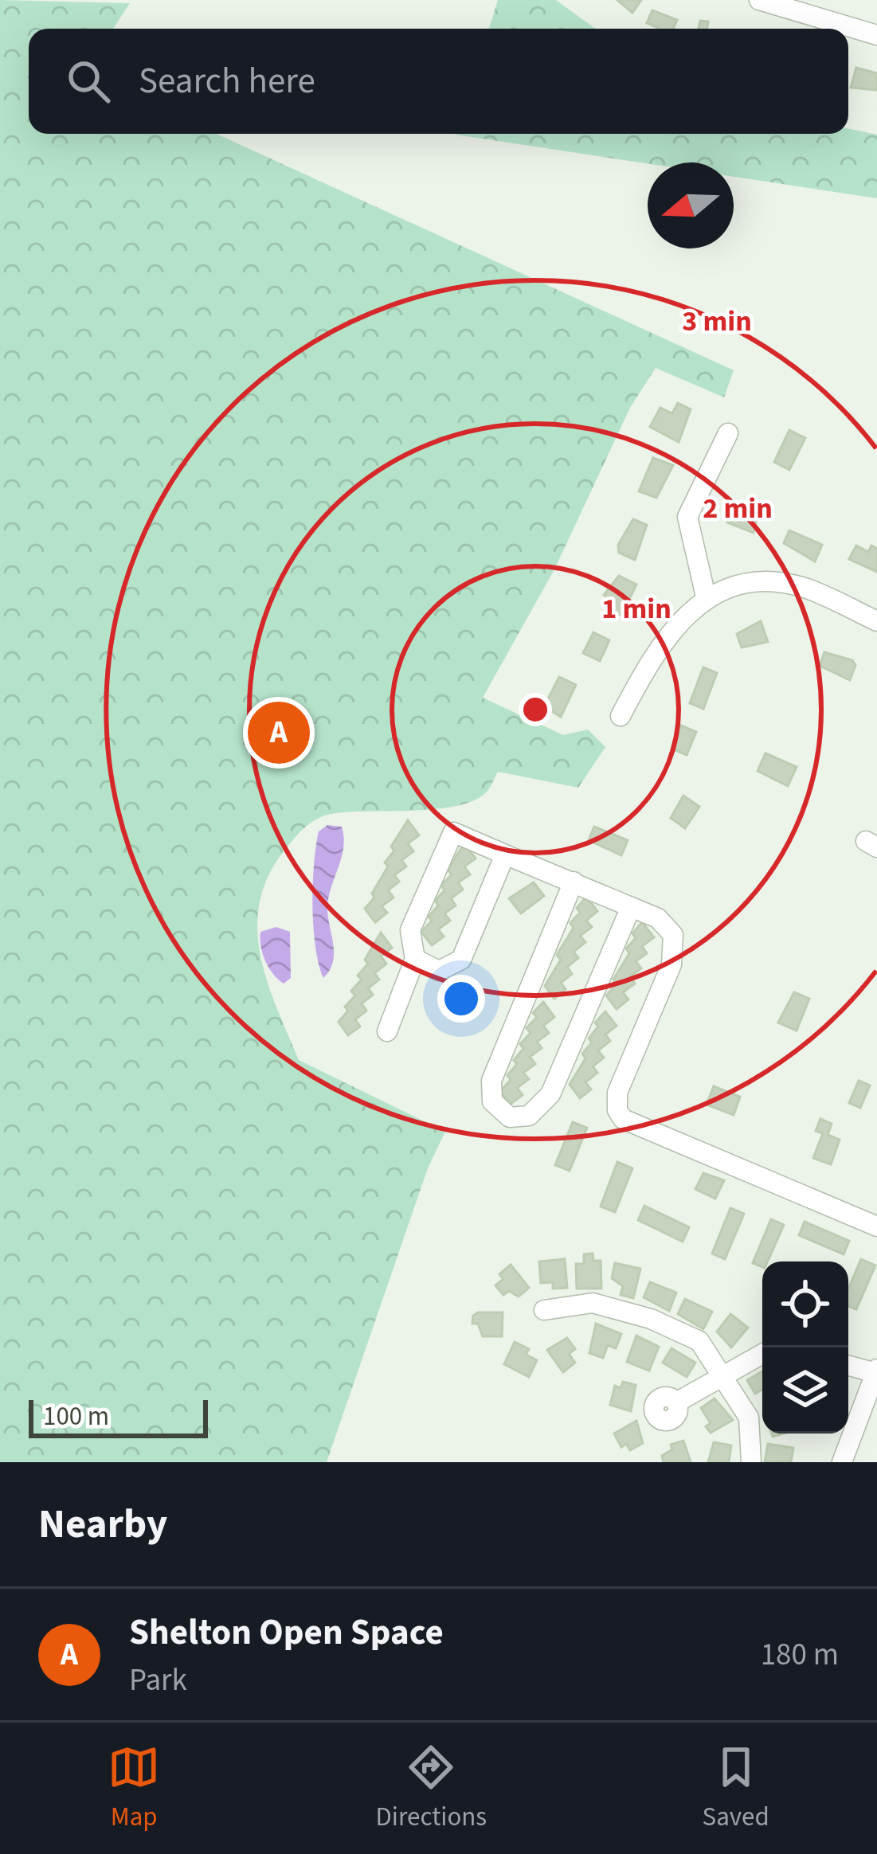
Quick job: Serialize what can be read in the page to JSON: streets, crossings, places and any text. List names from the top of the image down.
{
  "scale_bar": "100 m",
  "north": "left",
  "page": {
    "search": "Search here",
    "pins": "A",
    "scale": "100 m",
    "heading": "Nearby",
    "list": [
      {
        "mark": "A",
        "name": "Shelton Open Space",
        "note": "Park",
        "value": "180 m"
      }
    ],
    "nav": ["Map", "Directions", "Saved"]
  },
  "rings": ["3 min", "2 min", "1 min"]
}
